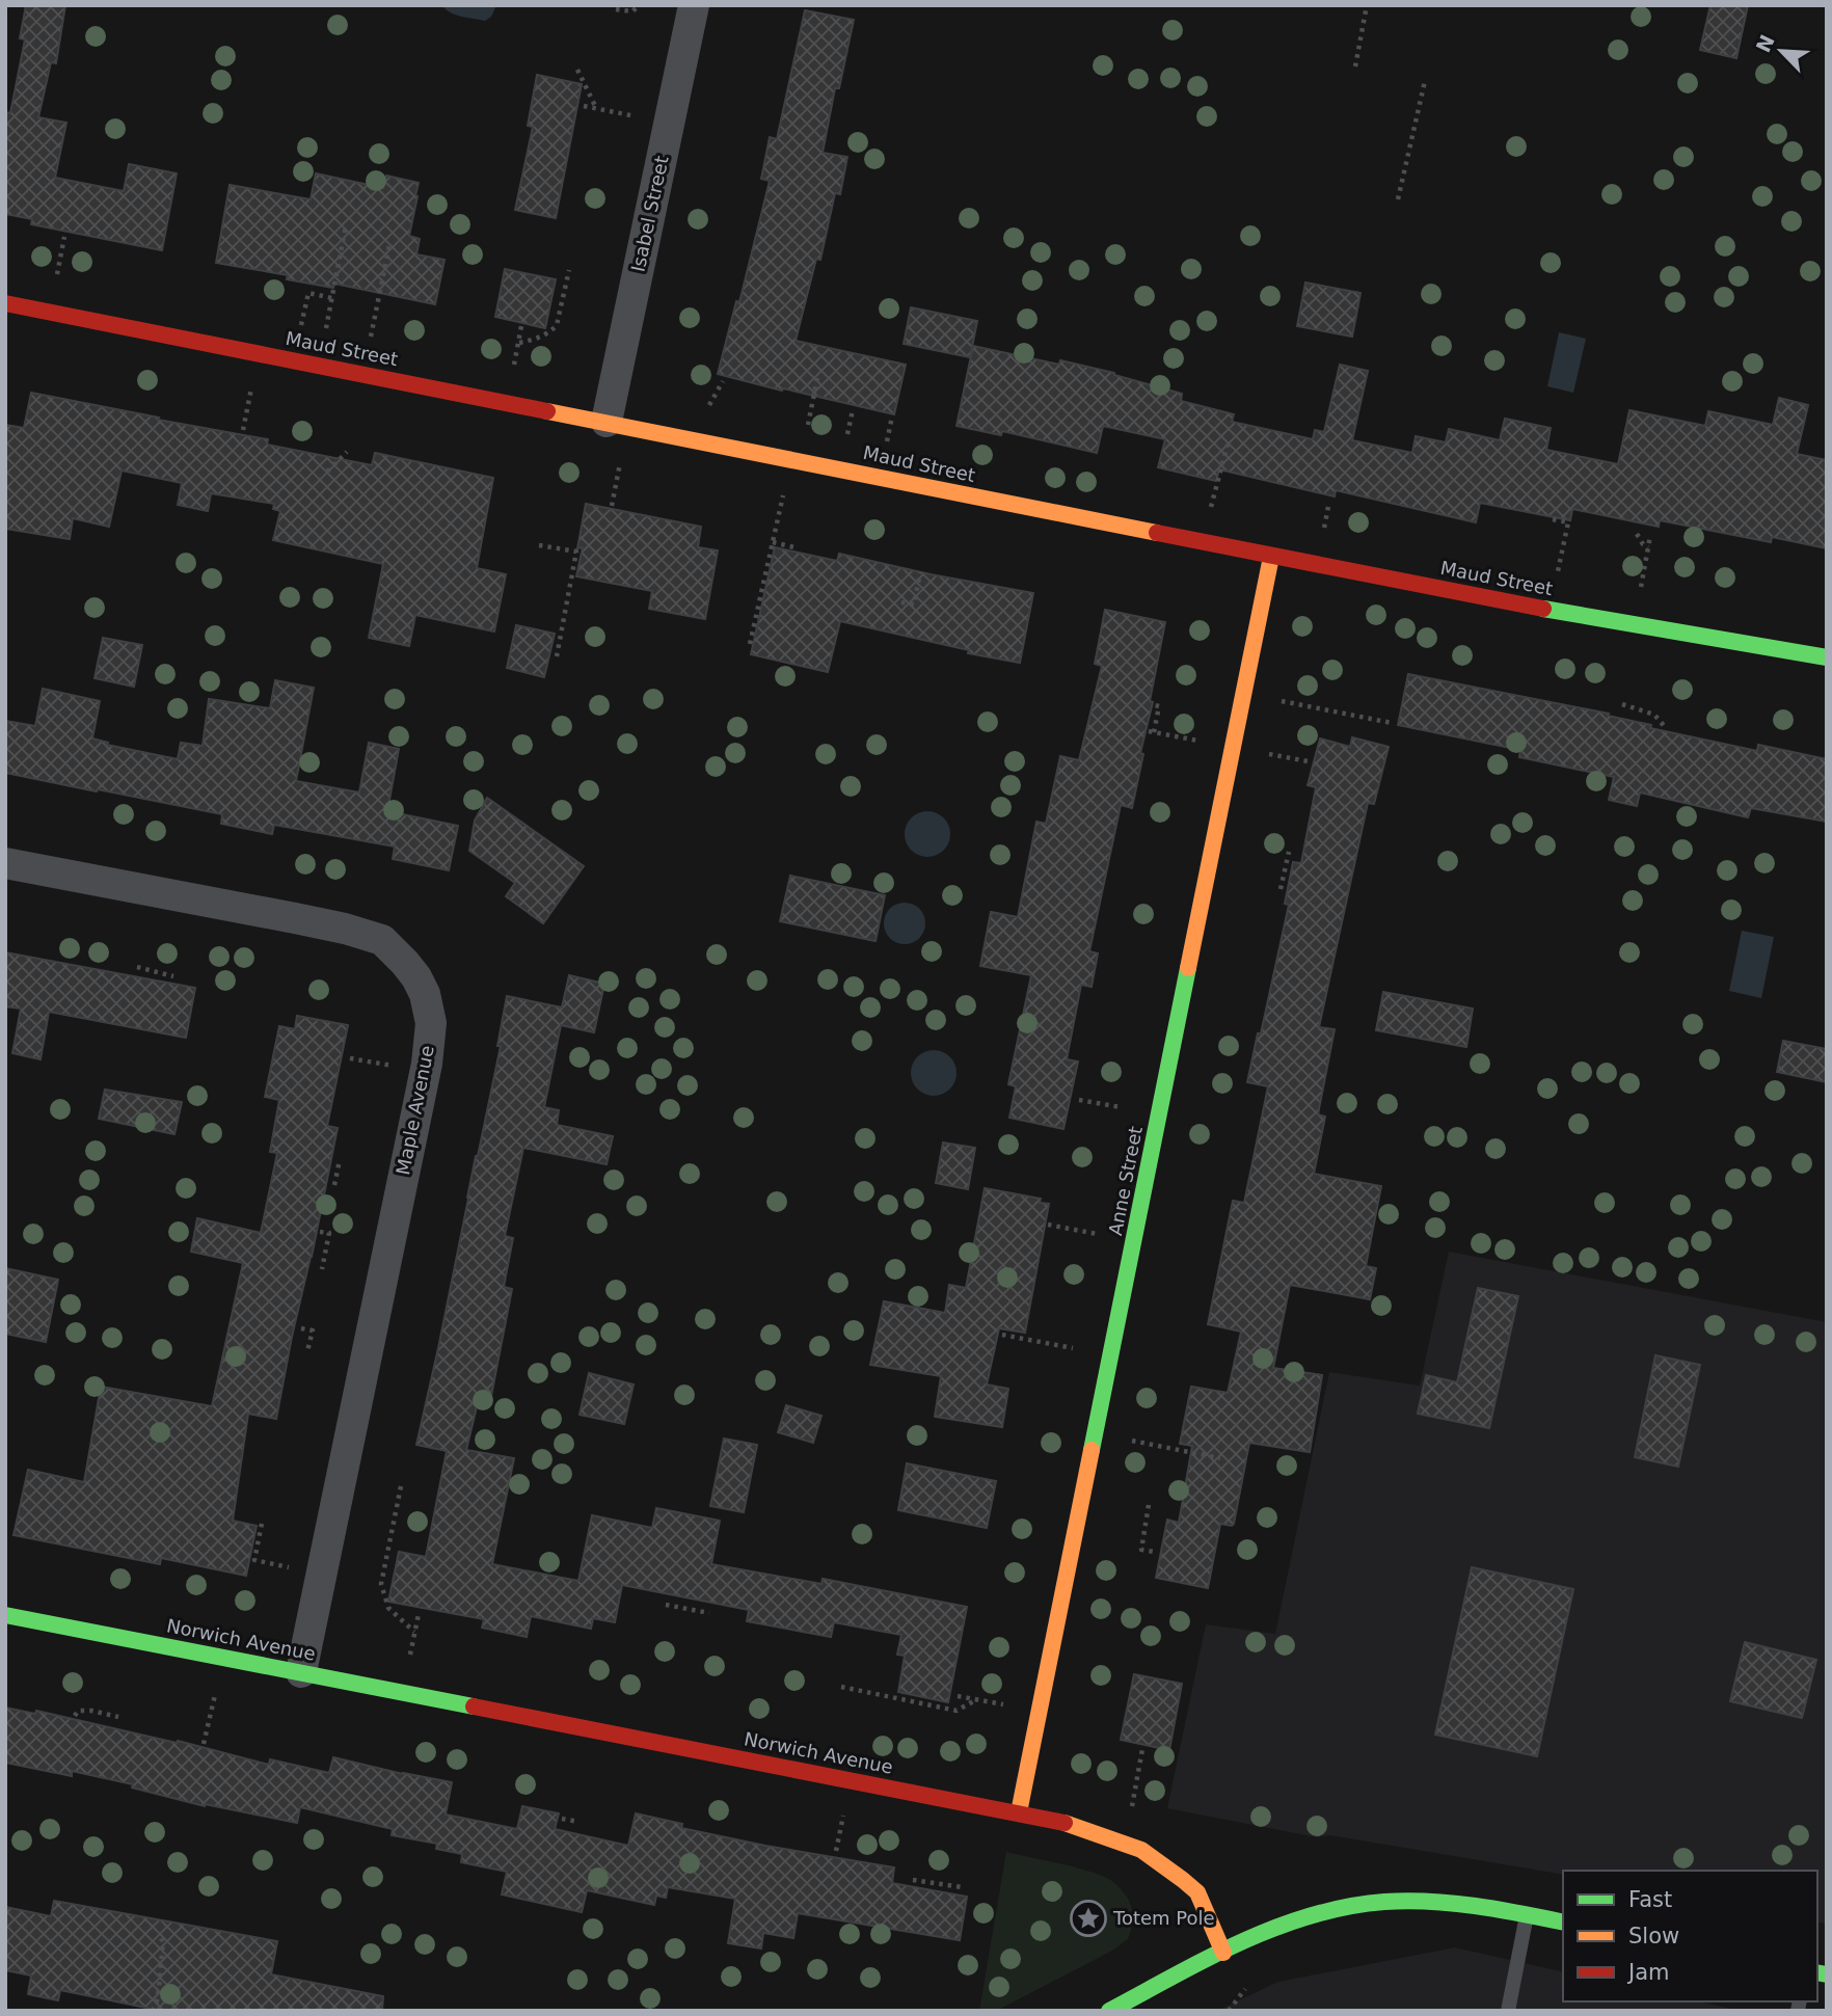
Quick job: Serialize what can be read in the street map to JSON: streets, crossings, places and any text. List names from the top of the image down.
{
  "streets": {
    "street": [
      "Isabel Street",
      "Maud Street",
      "Maple Avenue",
      "Anne Street",
      "Norwich Avenue"
    ]
  },
  "crossings": [
    ["Isabel Street", "Maud Street"],
    ["Maud Street", "Anne Street"],
    ["Maple Avenue", "Norwich Avenue"],
    ["Anne Street", "Norwich Avenue"]
  ],
  "places": {
    "place": ["Totem Pole"]
  },
  "legend": ["Fast", "Slow", "Jam"],
  "north": "top left"
}
